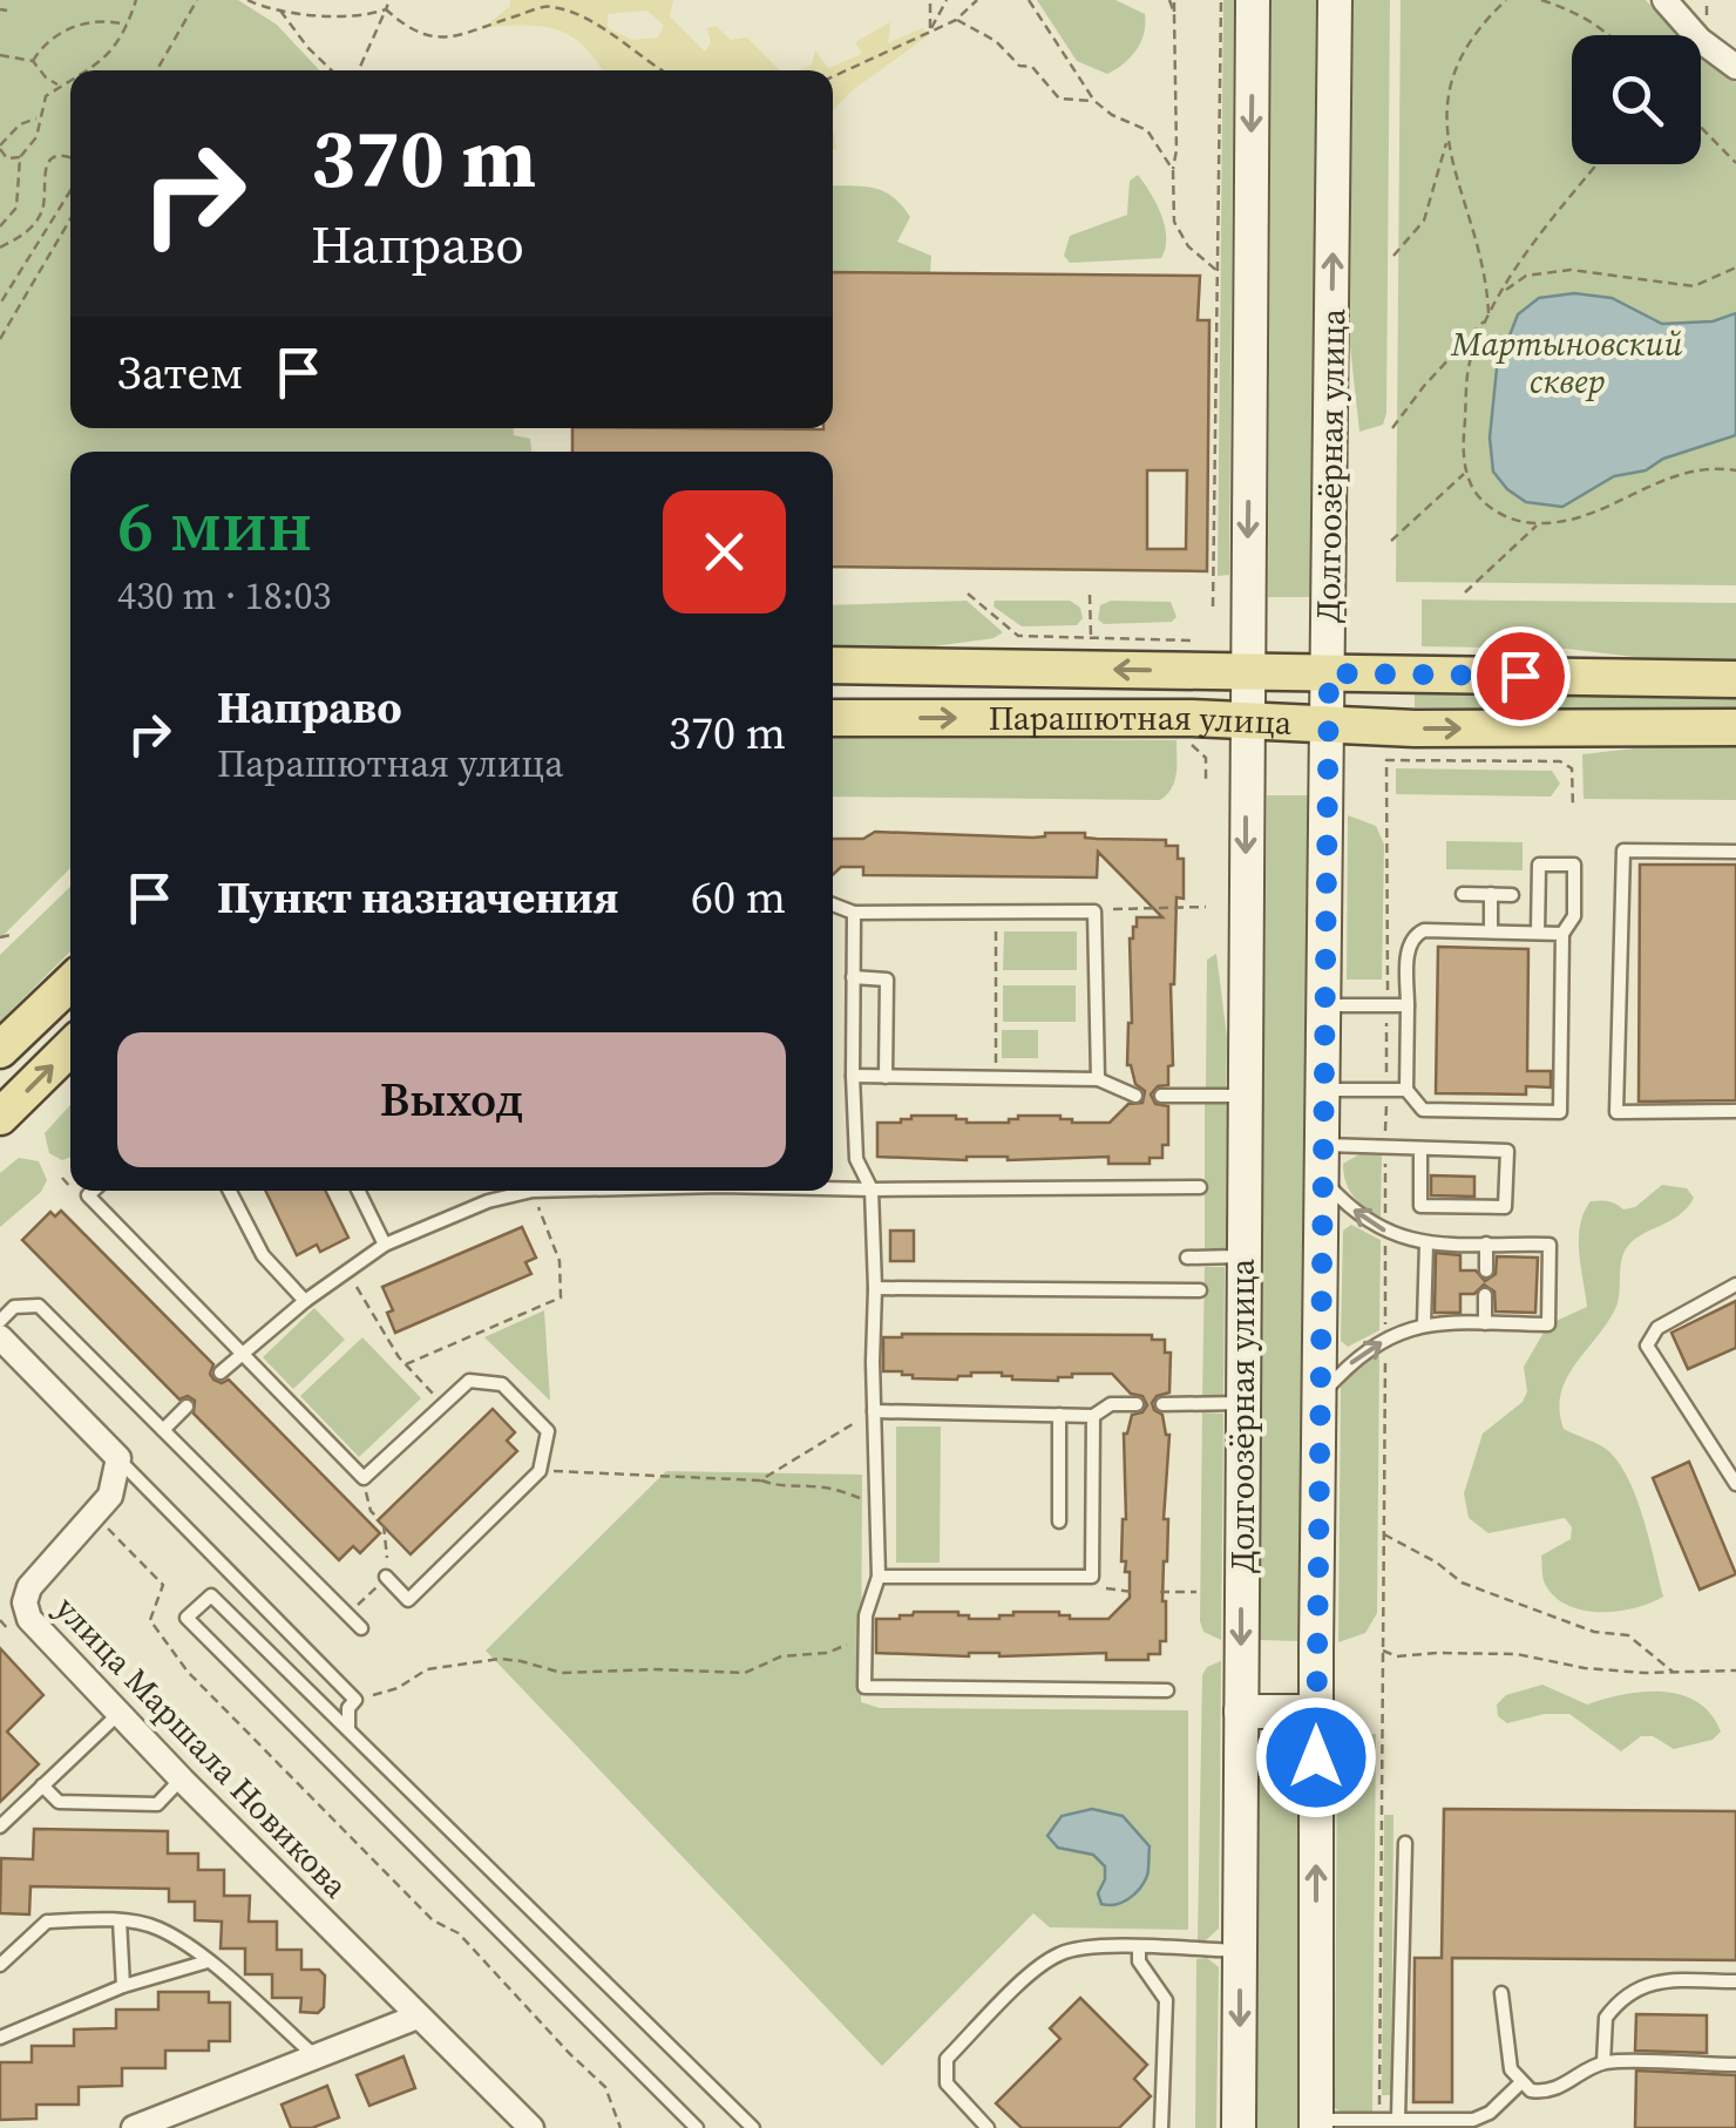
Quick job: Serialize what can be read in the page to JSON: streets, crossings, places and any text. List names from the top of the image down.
{
  "streets": {
    "main road": ["Долгоозёрная улица", "Парашютная улица"],
    "street": ["улица Маршала Новикова"]
  },
  "crossings": [
    ["Долгоозёрная улица", "Парашютная улица"]
  ],
  "parks": ["Мартыновский сквер"],
  "page": {
    "turn": ["370 m", "Направо"],
    "then": "Затем",
    "heading": ["6 мин", "430 m · 18:03"],
    "list": [
      {
        "name": "Направо",
        "note": "Парашютная улица",
        "value": "370 m"
      },
      {
        "name": "Пункт назначения",
        "value": "60 m"
      }
    ],
    "buttons": "Выход"
  }
}
